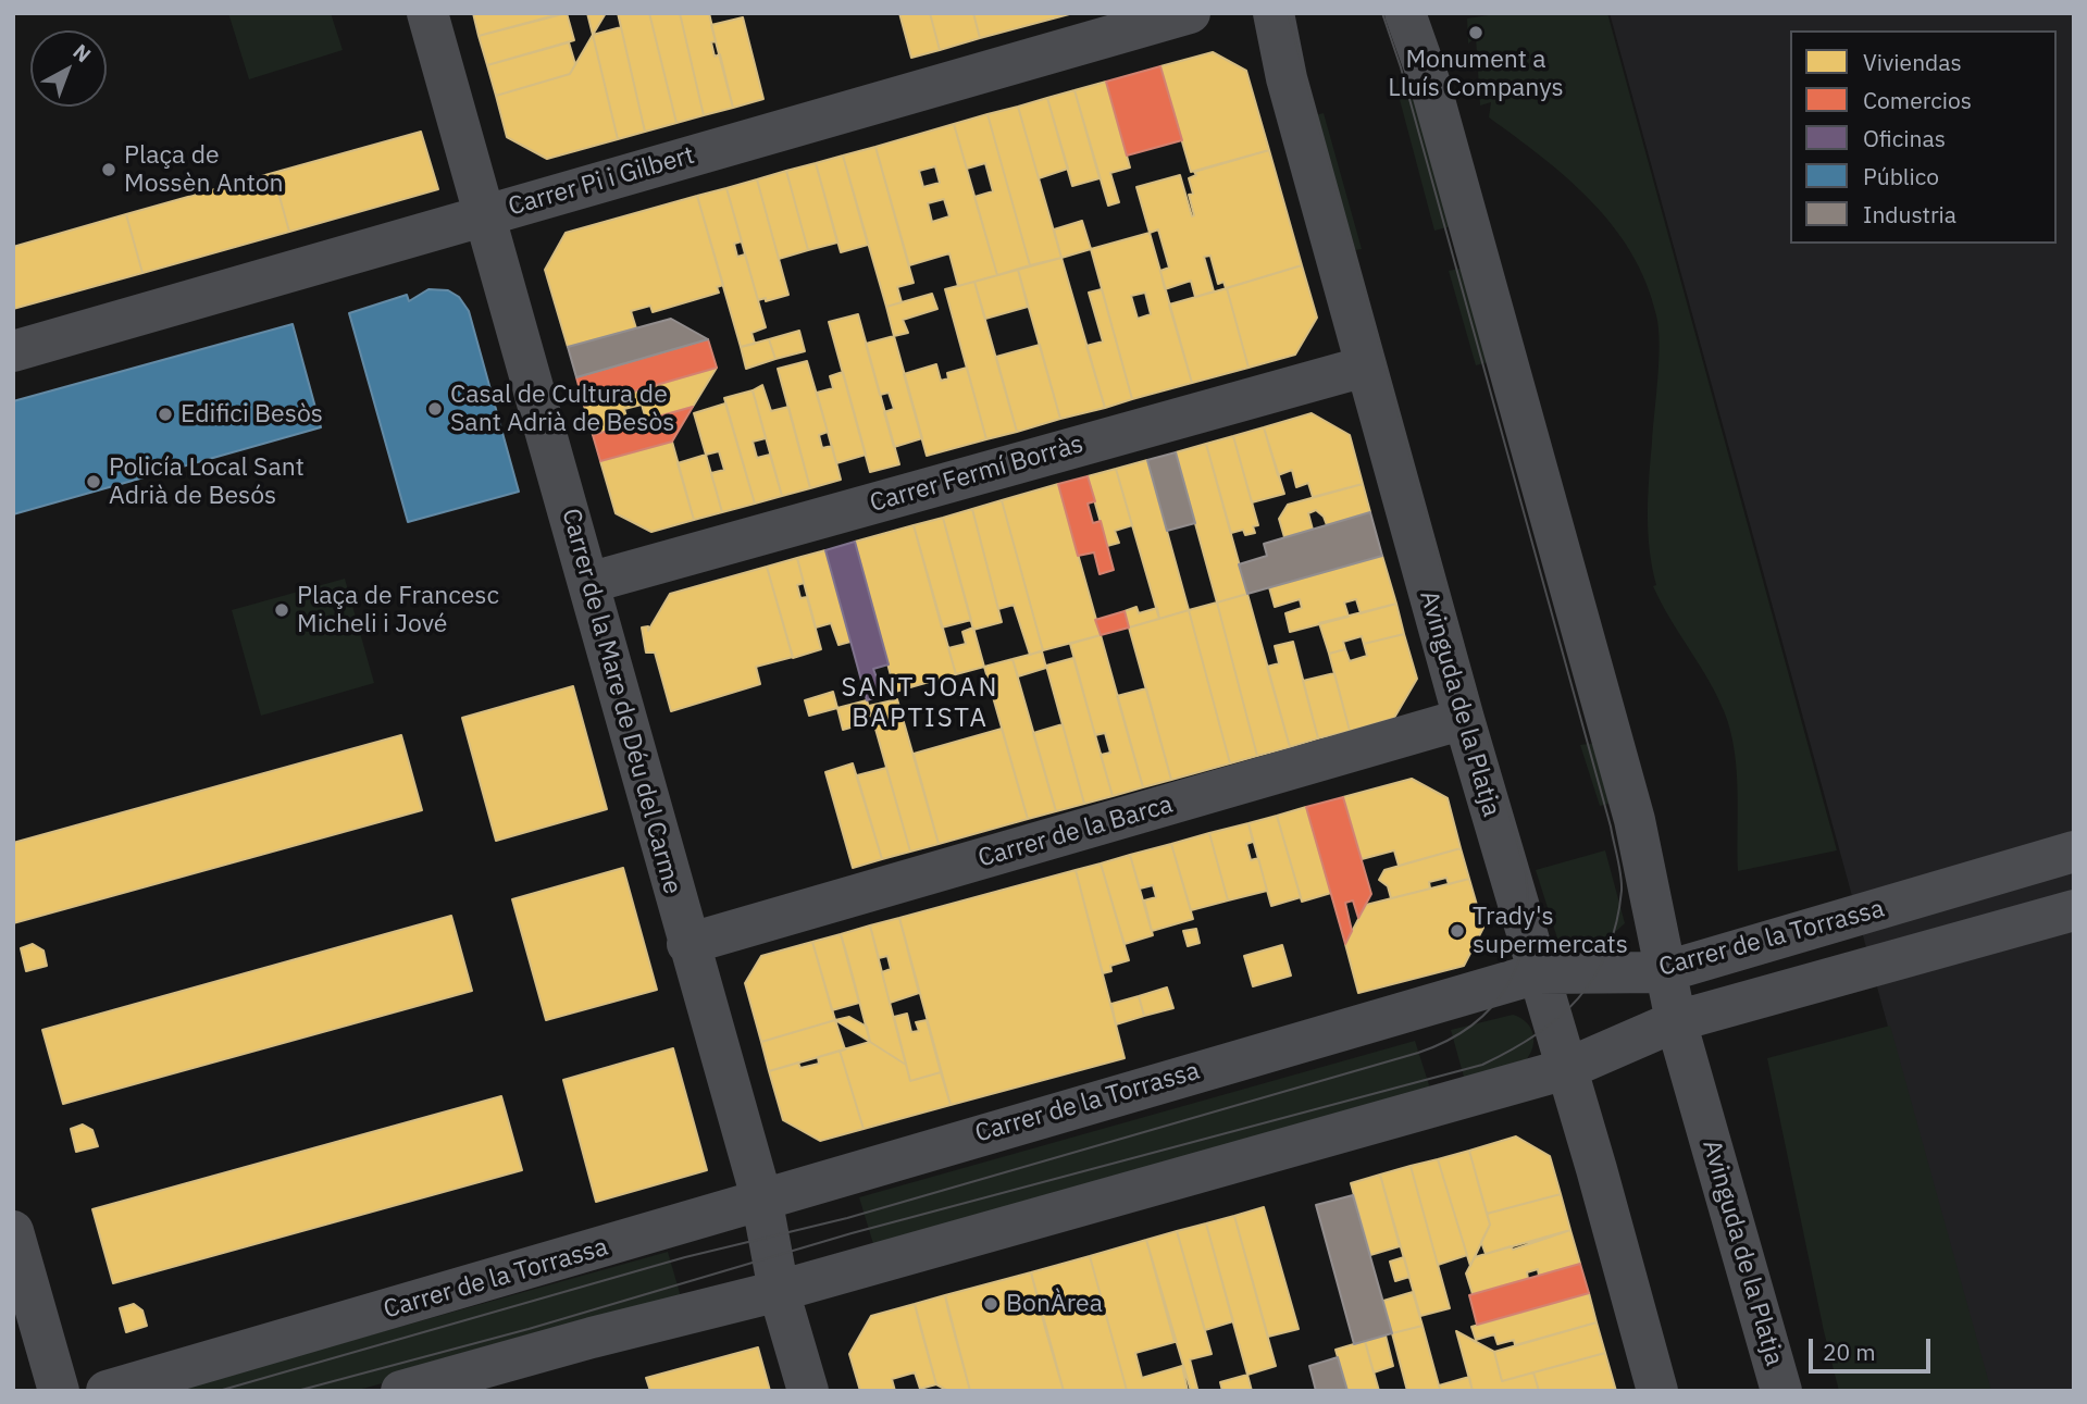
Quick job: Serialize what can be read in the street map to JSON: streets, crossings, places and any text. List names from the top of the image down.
{
  "streets": {
    "street": [
      "Carrer Pi i Gilbert",
      "Carrer Fermí Borràs",
      "Carrer de la Mare de Déu del Carme",
      "Avinguda de la Platja",
      "Carrer de la Barca",
      "Carrer de la Torrassa"
    ]
  },
  "crossings": [
    ["Carrer Pi i Gilbert", "Carrer de la Mare de Déu del Carme"],
    ["Carrer Fermí Borràs", "Carrer de la Mare de Déu del Carme"],
    ["Carrer Fermí Borràs", "Avinguda de la Platja"],
    ["Carrer de la Mare de Déu del Carme", "Carrer de la Barca"],
    ["Carrer de la Mare de Déu del Carme", "Carrer de la Torrassa"],
    ["Avinguda de la Platja", "Carrer de la Barca"],
    ["Avinguda de la Platja", "Carrer de la Torrassa"]
  ],
  "districts": ["SANT JOAN BAPTISTA"],
  "places": [
    "Monument a Lluís Companys",
    "Plaça de Mossèn Anton",
    "Casal de Cultura de Sant Adrià de Besòs",
    "Edifici Besòs",
    "Policía Local Sant Adrià de Besós",
    "Plaça de Francesc Micheli i Jové",
    "Trady's supermercats",
    "BonÀrea"
  ],
  "legend": [
    "Viviendas",
    "Comercios",
    "Oficinas",
    "Público",
    "Industria"
  ],
  "scale_bar": "20 m",
  "north": "top right"
}
